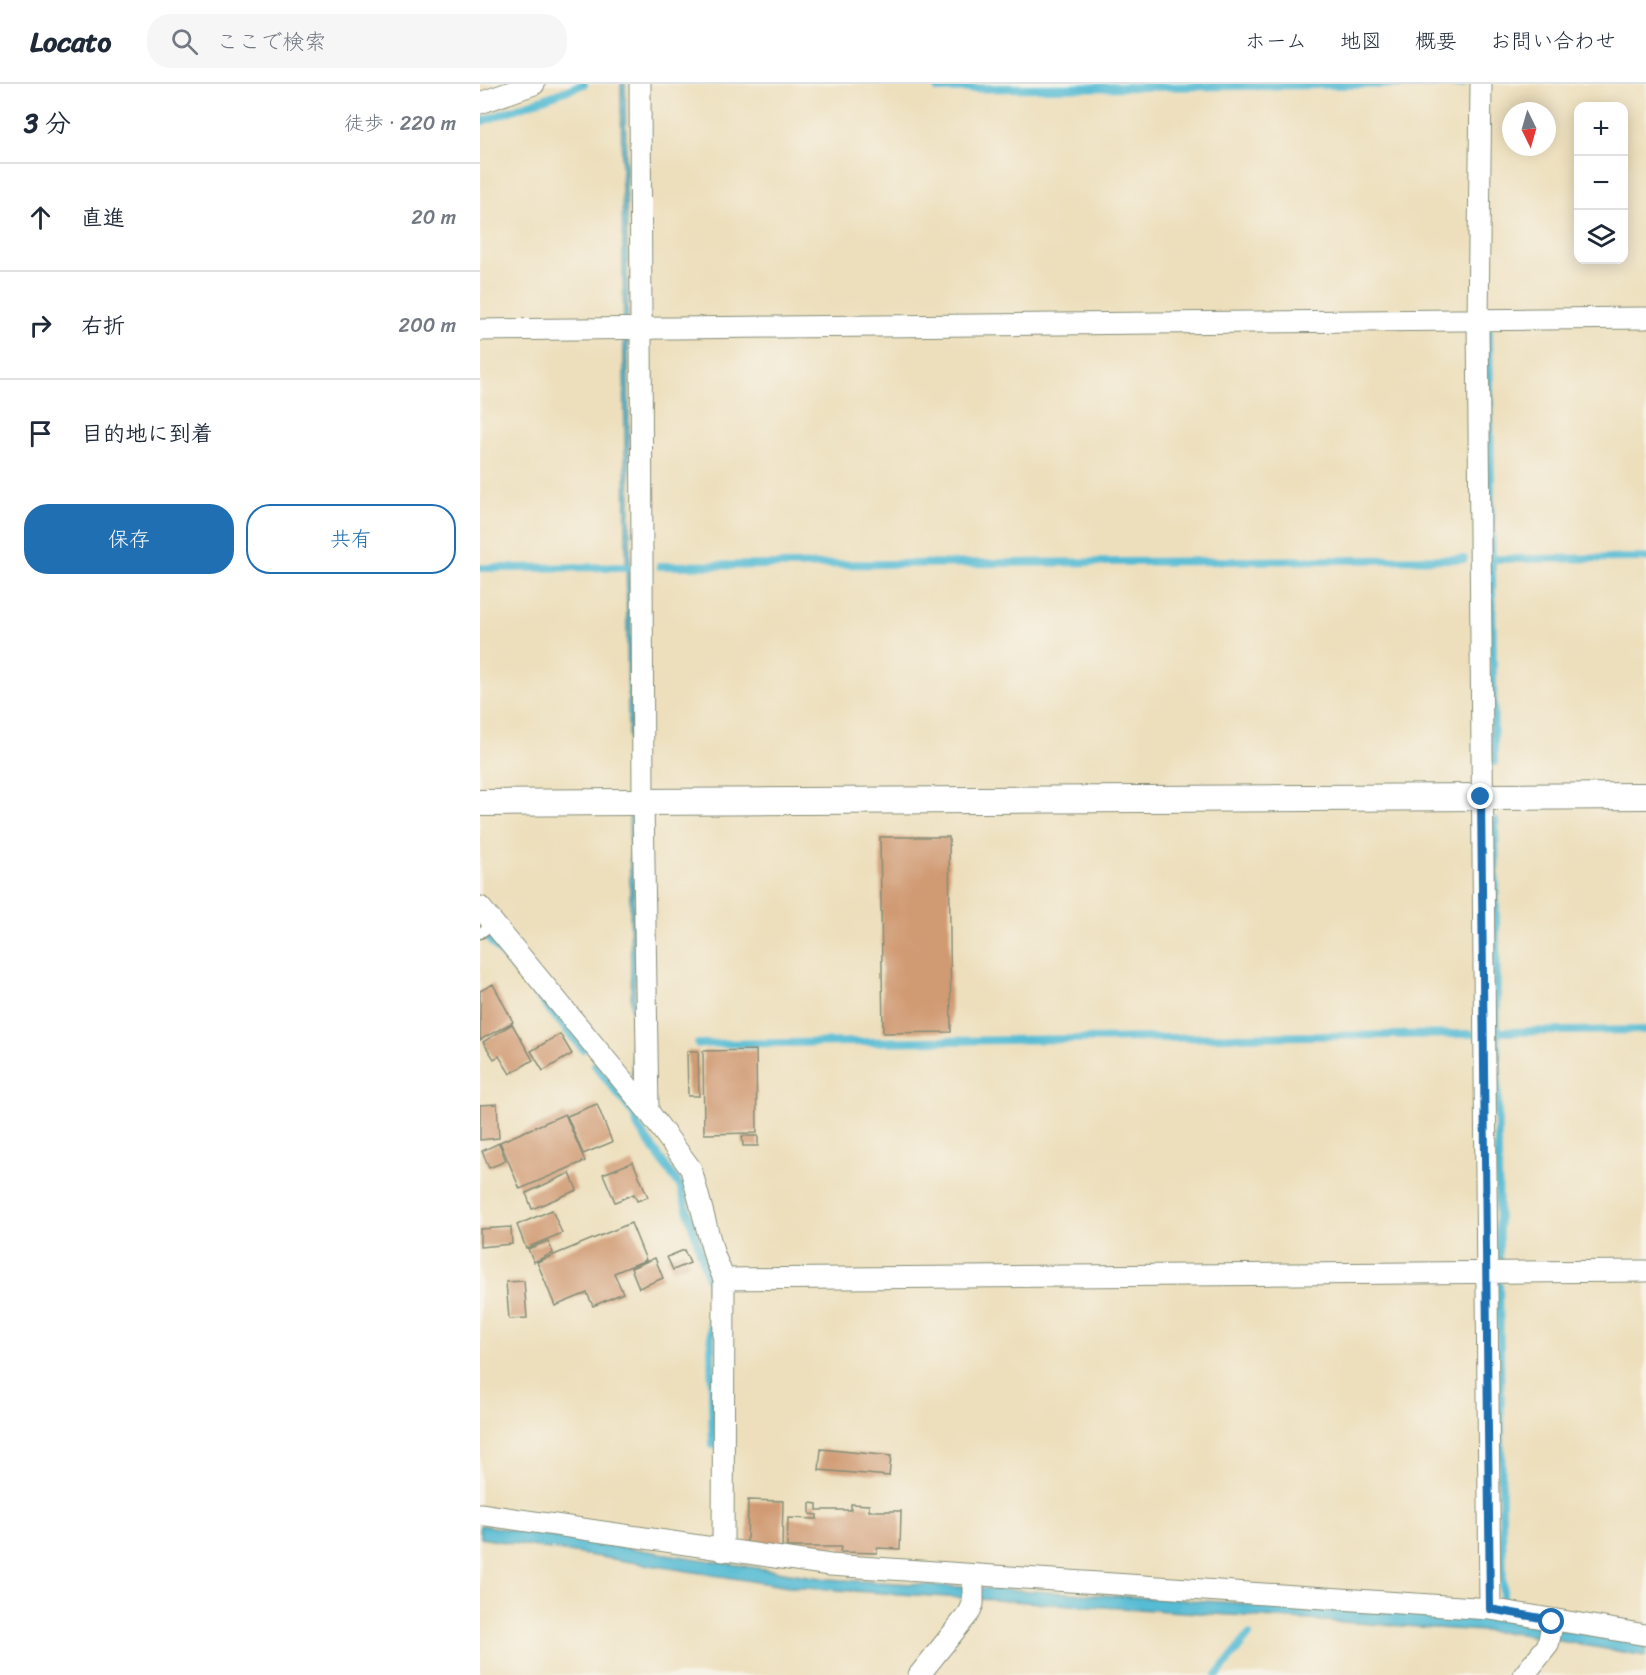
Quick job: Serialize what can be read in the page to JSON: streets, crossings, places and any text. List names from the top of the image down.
{
  "north": "bottom",
  "page": {
    "header": "Locato",
    "search": "ここで検索",
    "nav": [
      "ホーム",
      "地図",
      "概要",
      "お問い合わせ"
    ],
    "heading": ["3 分", "徒歩 · 220 m"],
    "map_buttons": ["+", "−"],
    "list": [
      ["直進", "20 m"],
      ["右折", "200 m"],
      "目的地に到着"
    ],
    "buttons": ["保存", "共有"]
  }
}
